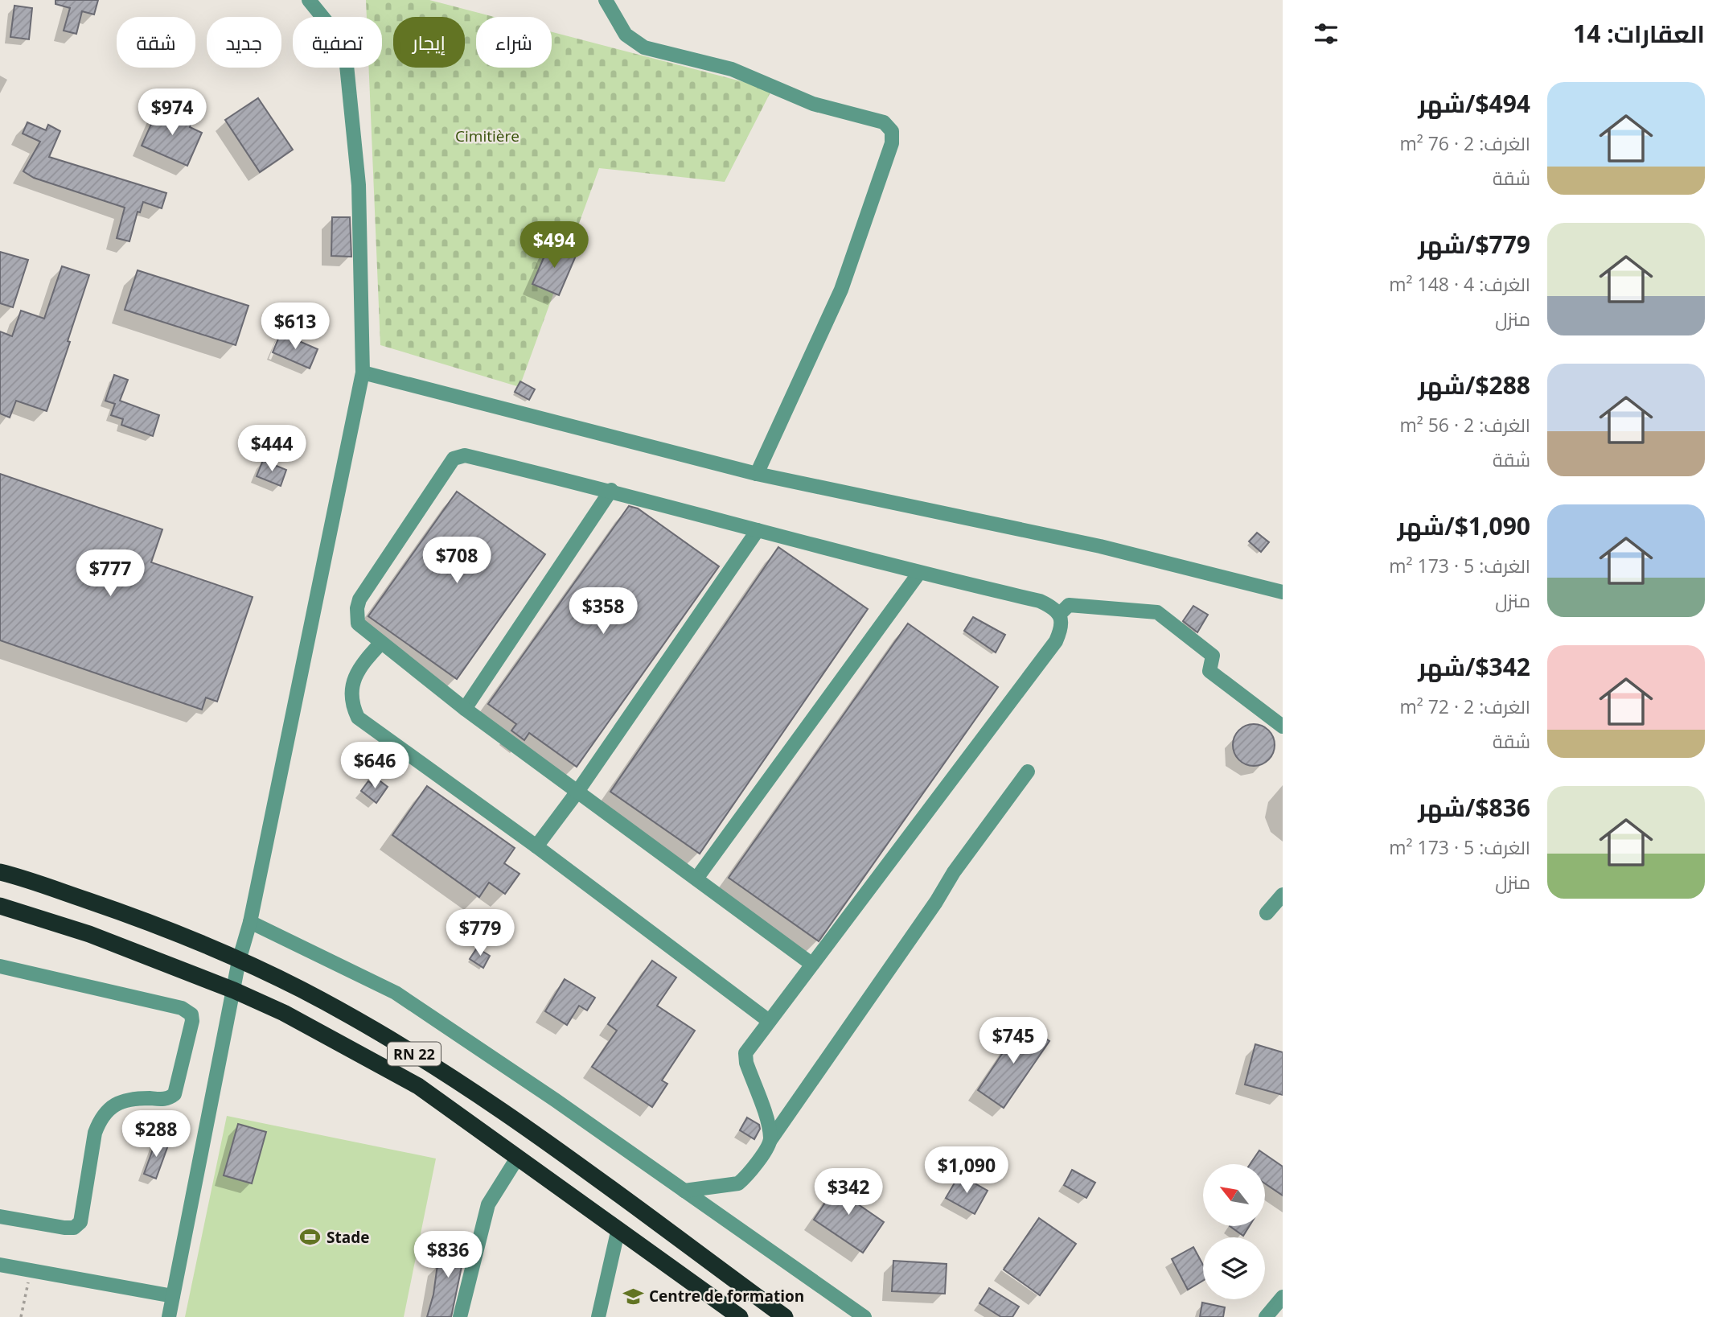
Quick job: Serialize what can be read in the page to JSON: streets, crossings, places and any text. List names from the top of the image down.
{
  "streets": {
    "highway": ["RN 22"]
  },
  "parks": ["Cimitière"],
  "places": {
    "sports": ["Stade"],
    "school or university": ["Centre de formation"]
  },
  "north": "top left",
  "page": {
    "heading": "العقارات: 14",
    "chip": [
      "شراء",
      "إيجار",
      "تصفية",
      "جديد",
      "شقة"
    ],
    "list": [
      {
        "name": "$494/شهر",
        "note": "الغرف: 2 · 76 m² · شقة"
      },
      {
        "name": "$779/شهر",
        "note": "الغرف: 4 · 148 m² · منزل"
      },
      {
        "name": "$288/شهر",
        "note": "الغرف: 2 · 56 m² · شقة"
      },
      {
        "name": "$1,090/شهر",
        "note": "الغرف: 5 · 173 m² · منزل"
      },
      {
        "name": "$342/شهر",
        "note": "الغرف: 2 · 72 m² · شقة"
      },
      {
        "name": "$836/شهر",
        "note": "الغرف: 5 · 173 m² · منزل"
      }
    ],
    "price": [
      "$974",
      "$494",
      "$613",
      "$444",
      "$708",
      "$777",
      "$358",
      "$646",
      "$779",
      "$745",
      "$288",
      "$1,090",
      "$342",
      "$836"
    ]
  }
}
